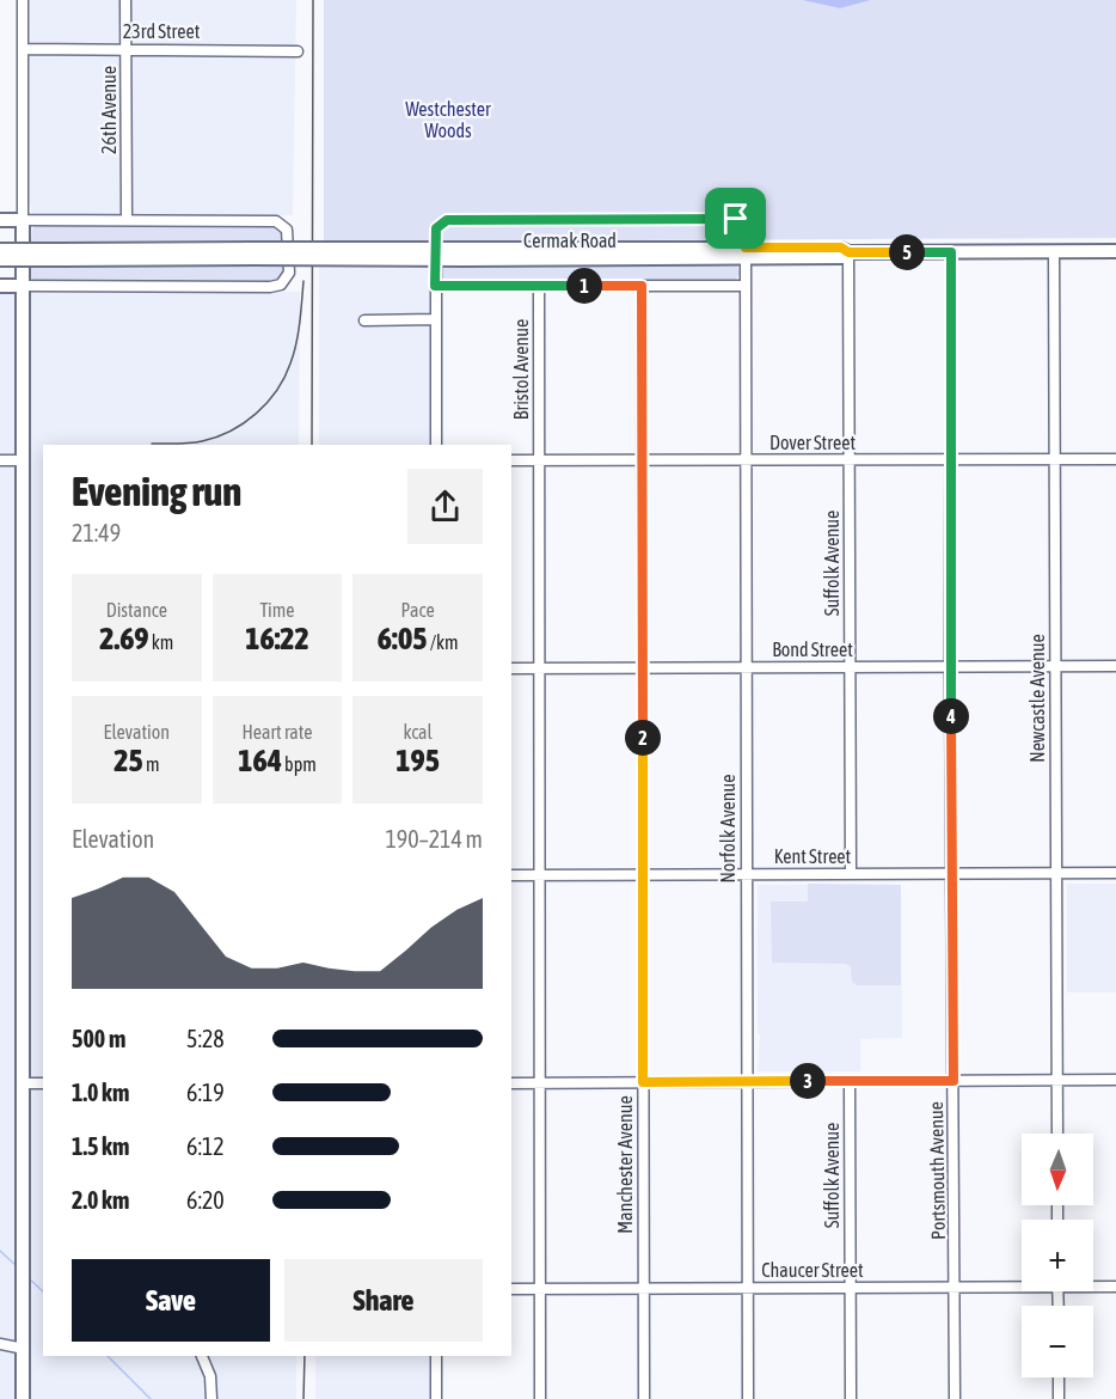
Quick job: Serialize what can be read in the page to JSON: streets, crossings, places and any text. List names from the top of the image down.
{
  "streets": {
    "main road": ["Cermak Road"],
    "street": [
      "23rd Street",
      "26th Avenue",
      "Bristol Avenue",
      "Dover Street",
      "Suffolk Avenue",
      "Bond Street",
      "Newcastle Avenue",
      "Norfolk Avenue",
      "Kent Street",
      "Manchester Avenue",
      "Portsmouth Avenue",
      "Chaucer Street"
    ]
  },
  "crossings": [
    ["23rd Street", "26th Avenue"],
    ["Cermak Road", "Suffolk Avenue"],
    ["Cermak Road", "Newcastle Avenue"],
    ["Cermak Road", "Norfolk Avenue"],
    ["Cermak Road", "Portsmouth Avenue"],
    ["Bristol Avenue", "Dover Street"],
    ["Bristol Avenue", "Bond Street"],
    ["Bristol Avenue", "Kent Street"],
    ["Bristol Avenue", "Chaucer Street"],
    ["Dover Street", "Suffolk Avenue"],
    ["Dover Street", "Newcastle Avenue"],
    ["Dover Street", "Norfolk Avenue"],
    ["Dover Street", "Manchester Avenue"],
    ["Dover Street", "Portsmouth Avenue"],
    ["Suffolk Avenue", "Bond Street"],
    ["Suffolk Avenue", "Kent Street"],
    ["Suffolk Avenue", "Chaucer Street"],
    ["Bond Street", "Newcastle Avenue"],
    ["Bond Street", "Norfolk Avenue"],
    ["Bond Street", "Manchester Avenue"],
    ["Bond Street", "Portsmouth Avenue"],
    ["Newcastle Avenue", "Kent Street"],
    ["Norfolk Avenue", "Kent Street"],
    ["Norfolk Avenue", "Chaucer Street"],
    ["Kent Street", "Manchester Avenue"],
    ["Kent Street", "Portsmouth Avenue"],
    ["Manchester Avenue", "Chaucer Street"],
    ["Portsmouth Avenue", "Chaucer Street"]
  ],
  "parks": ["Westchester Woods"],
  "north": "bottom",
  "page": {
    "pins": [
      "5",
      "1",
      "4",
      "2",
      "3"
    ],
    "heading": ["Evening run", "21:49"],
    "stats": [
      ["Distance", "2.69 km"],
      ["Time", "16:22"],
      ["Pace", "6:05 /km"],
      ["Elevation", "25 m"],
      ["Heart rate", "164 bpm"],
      ["kcal", "195"]
    ],
    "chart": ["Elevation", "190–214 m"],
    "list": [
      {
        "name": "500 m",
        "note": "5:28"
      },
      {
        "name": "1.0 km",
        "note": "6:19"
      },
      {
        "name": "1.5 km",
        "note": "6:12"
      },
      {
        "name": "2.0 km",
        "note": "6:20"
      }
    ],
    "map_buttons": ["+", "−"],
    "buttons": ["Save", "Share"]
  }
}
